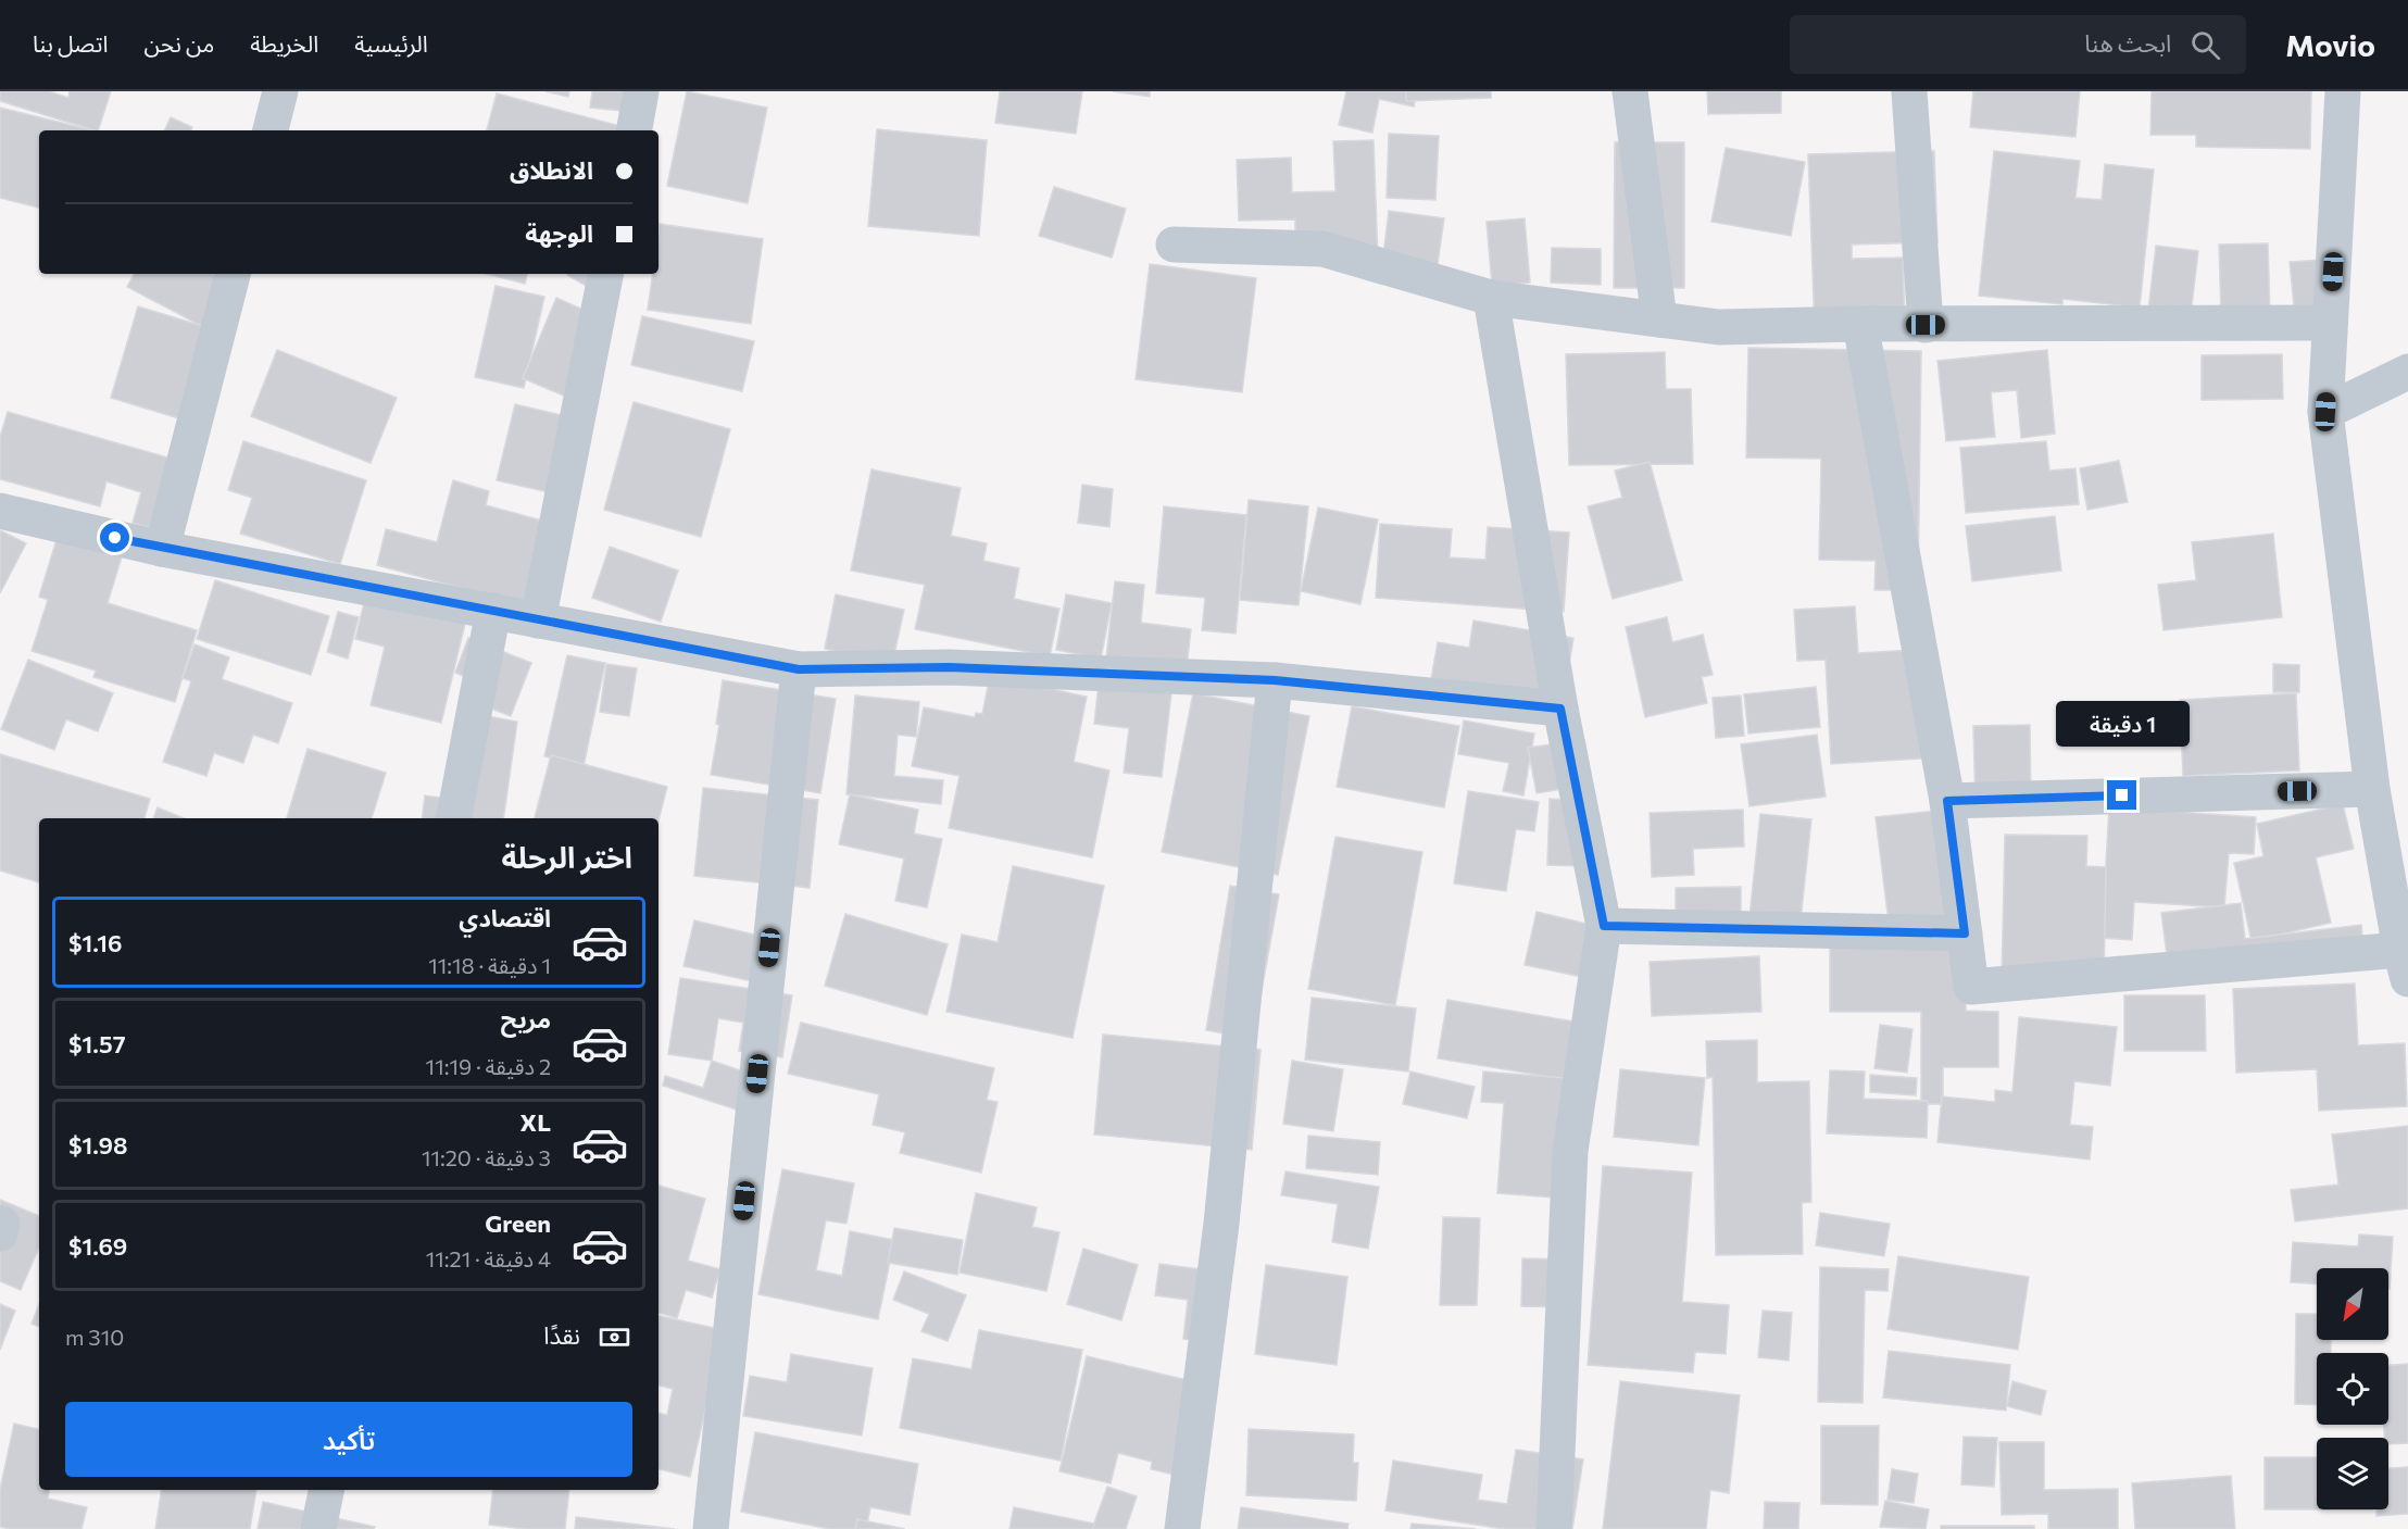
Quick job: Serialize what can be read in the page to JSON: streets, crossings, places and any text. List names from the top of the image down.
{
  "north": "bottom left",
  "page": {
    "header": "Movio",
    "search": "ابحث هنا",
    "nav": [
      "الرئيسية",
      "الخريطة",
      "من نحن",
      "اتصل بنا"
    ],
    "banner": ["الانطلاق", "الوجهة"],
    "bubble": "1 دقيقة",
    "heading": "اختر الرحلة",
    "list": [
      {
        "name": "اقتصادي",
        "note": "1 دقيقة · 11:18",
        "value": "$1.16"
      },
      {
        "name": "مريح",
        "note": "2 دقيقة · 11:19",
        "value": "$1.57"
      },
      {
        "name": "XL",
        "note": "3 دقيقة · 11:20",
        "value": "$1.98"
      },
      {
        "name": "Green",
        "note": "4 دقيقة · 11:21",
        "value": "$1.69"
      }
    ],
    "pay": ["نقدًا", "310 m"],
    "buttons": "تأكيد"
  }
}
